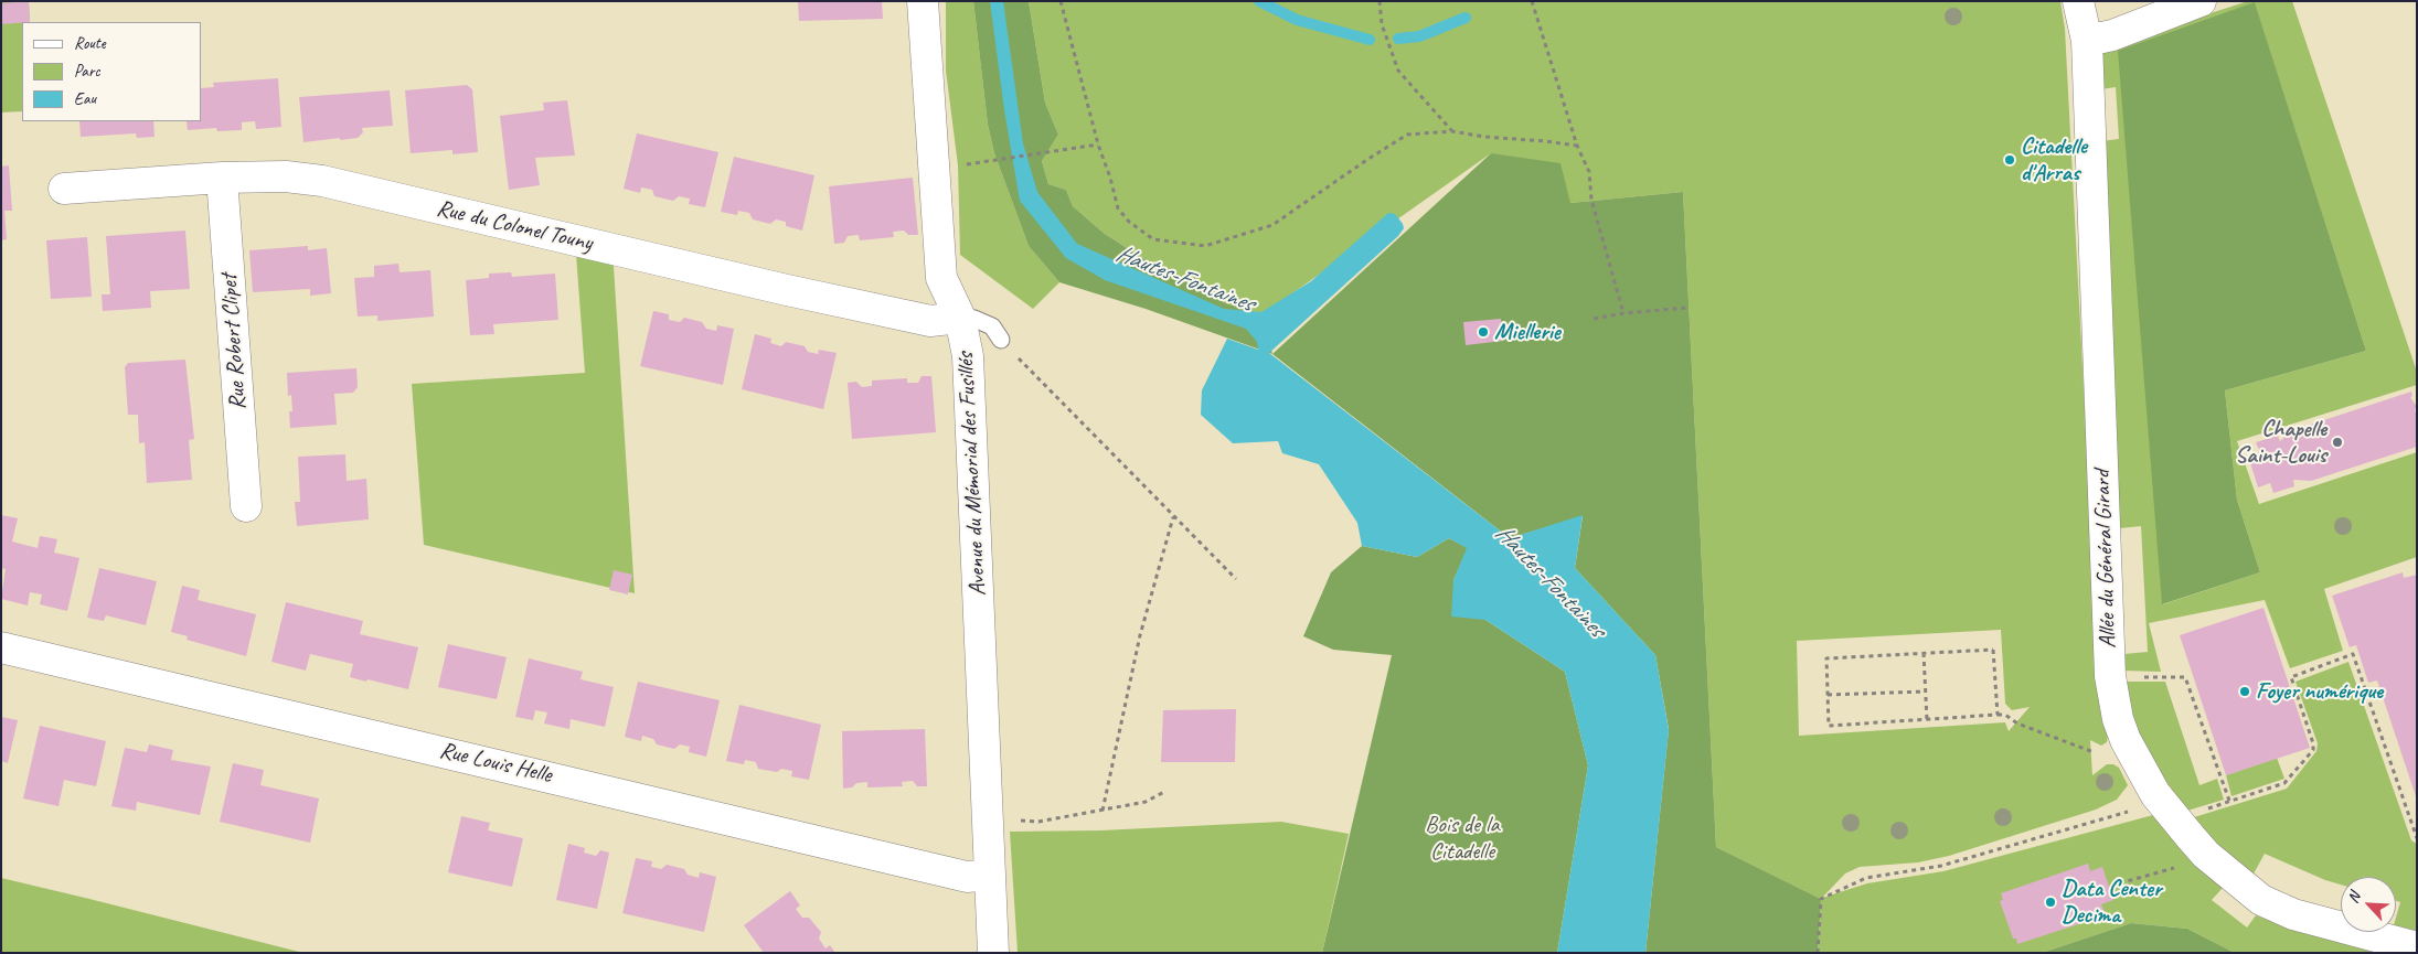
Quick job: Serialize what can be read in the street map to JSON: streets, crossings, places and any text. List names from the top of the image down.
{
  "streets": {
    "street": [
      "Rue du Colonel Touny",
      "Rue Robert Clipet",
      "Avenue du Mémorial des Fusillés",
      "Allée du Général Girard",
      "Rue Louis Helle"
    ]
  },
  "crossings": [
    ["Rue du Colonel Touny", "Rue Robert Clipet"],
    ["Rue du Colonel Touny", "Avenue du Mémorial des Fusillés"],
    ["Avenue du Mémorial des Fusillés", "Rue Louis Helle"]
  ],
  "water": ["Hautes-Fontaines"],
  "parks": ["Bois de la Citadelle"],
  "places": [
    "Citadelle d'Arras",
    "Miellerie",
    "Chapelle Saint-Louis",
    "Foyer numérique",
    "Data Center Decima"
  ],
  "legend": ["Route", "Parc", "Eau"],
  "north": "top left"
}
